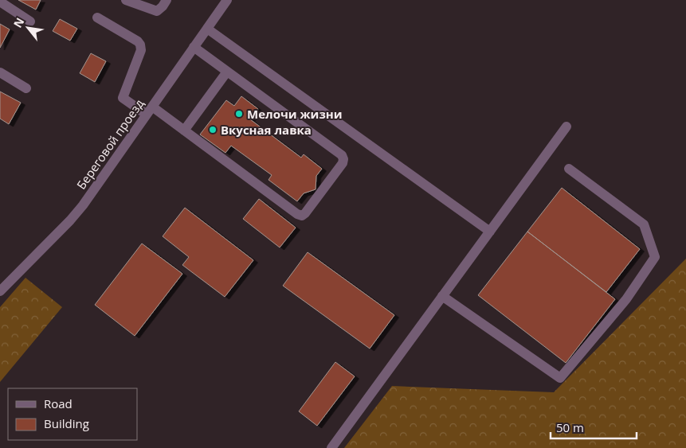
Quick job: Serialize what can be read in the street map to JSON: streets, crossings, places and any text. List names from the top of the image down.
{
  "streets": {
    "street": ["Береговой проезд"]
  },
  "places": ["Мелочи жизни", "Вкусная лавка"],
  "legend": ["Road", "Building"],
  "scale_bar": "50 m",
  "north": "top left"
}
